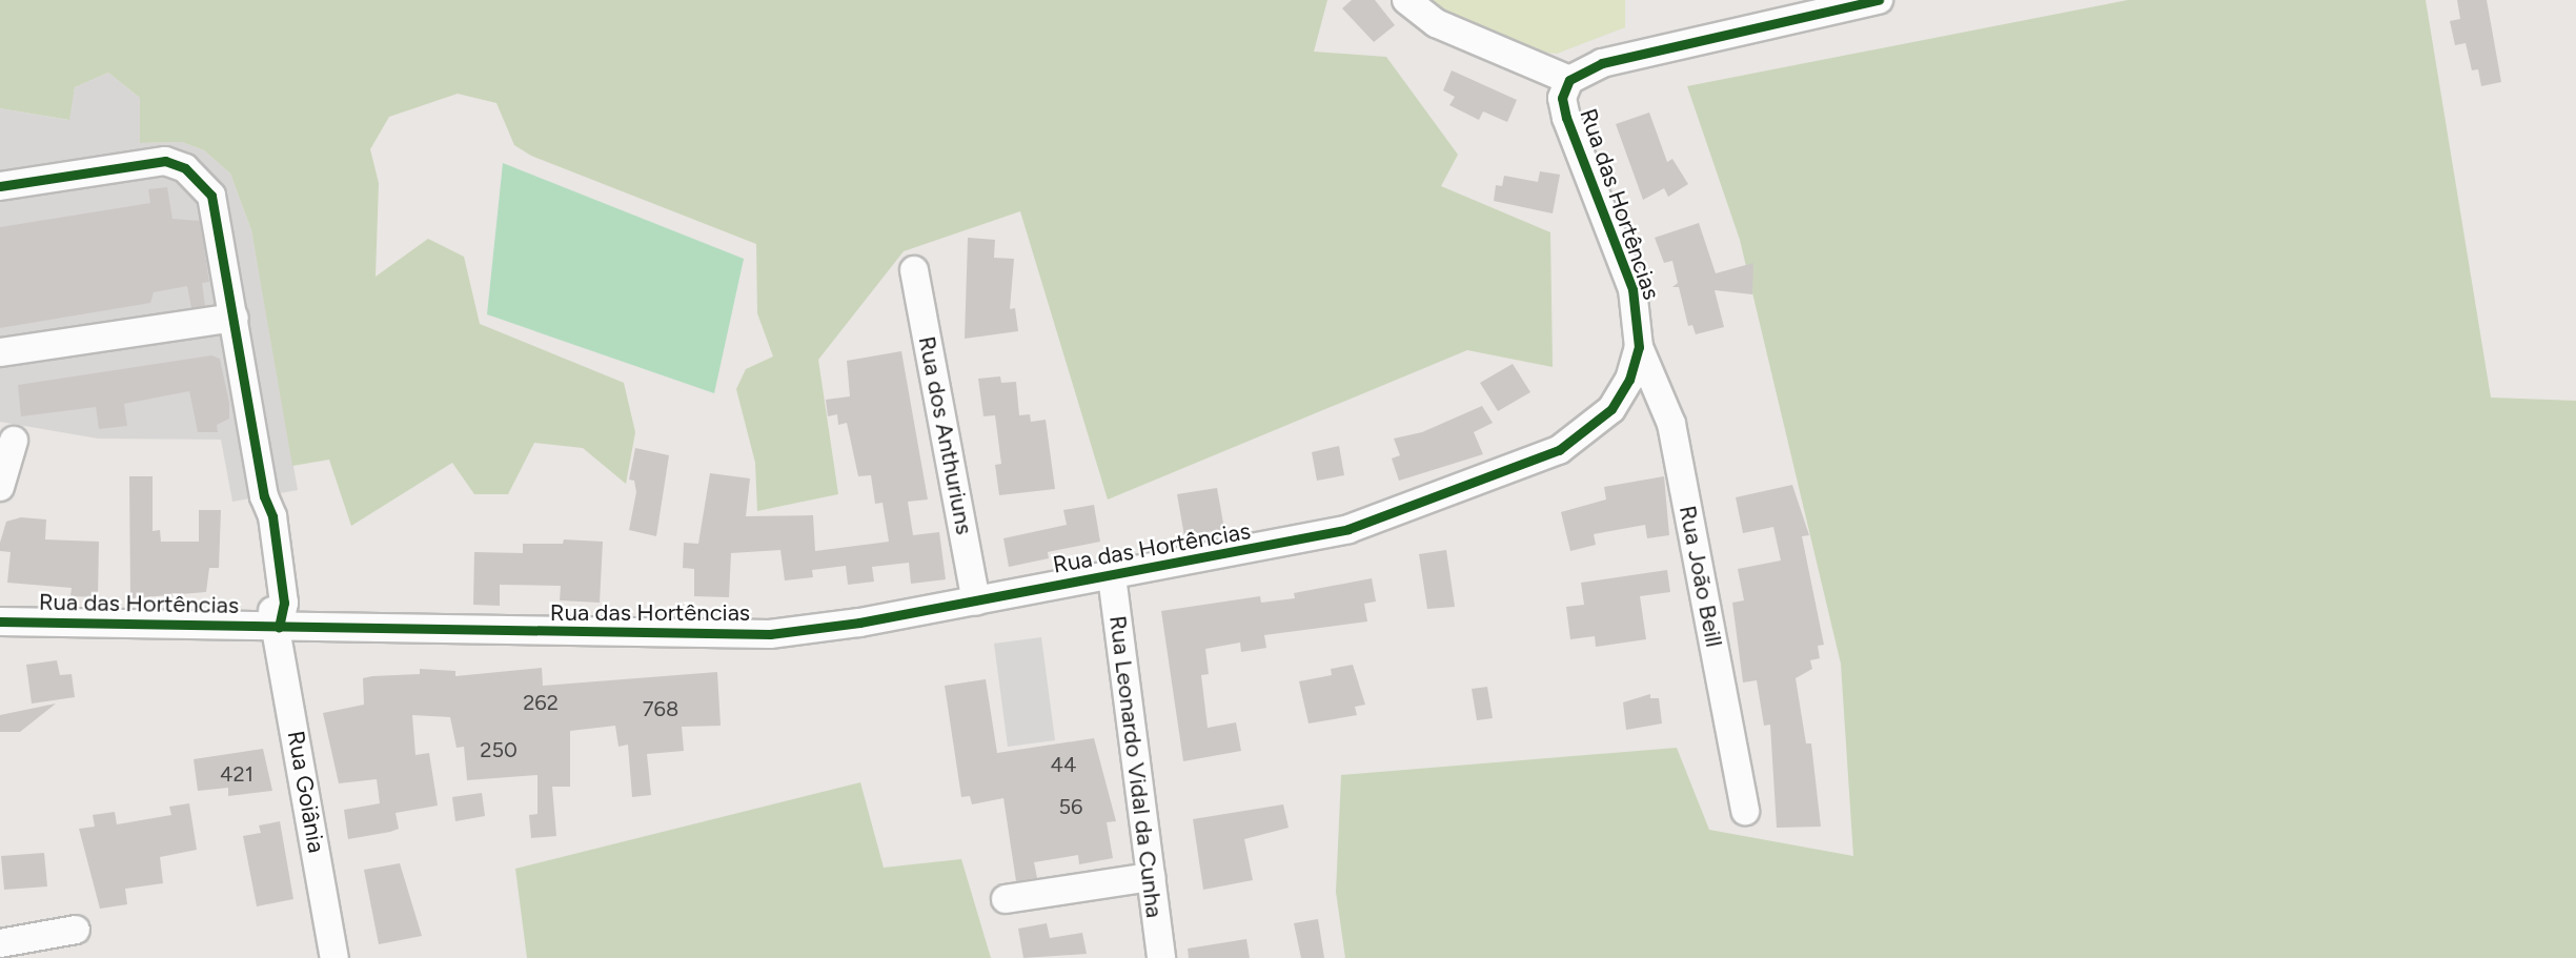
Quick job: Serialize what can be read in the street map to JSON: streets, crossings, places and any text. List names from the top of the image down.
{
  "streets": {
    "street": [
      "Rua das Hortências",
      "Rua dos Anthuriuns",
      "Rua João Beill",
      "Rua Leonardo Vidal da Cunha",
      "Rua Goiânia"
    ]
  },
  "crossings": [
    ["Rua das Hortências", "Rua dos Anthuriuns"],
    ["Rua das Hortências", "Rua João Beill"],
    ["Rua das Hortências", "Rua Leonardo Vidal da Cunha"],
    ["Rua das Hortências", "Rua Goiânia"]
  ],
  "house_numbers": [
    "262",
    "768",
    "250",
    "44",
    "421",
    "56"
  ]
}
